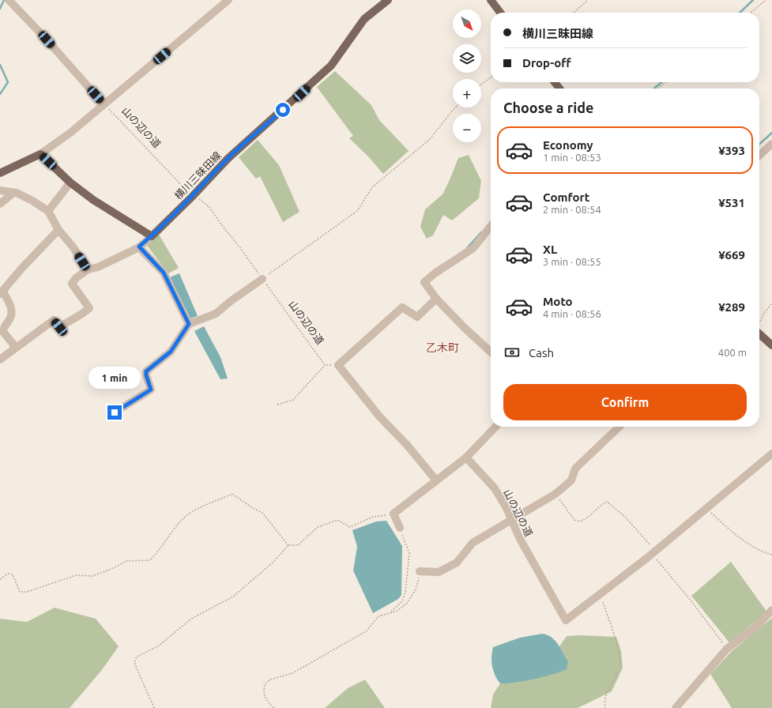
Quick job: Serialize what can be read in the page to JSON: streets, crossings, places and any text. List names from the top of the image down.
{
  "streets": {
    "main road": ["横川三昧田線"],
    "street": ["山の辺の道"]
  },
  "crossings": [
    ["山の辺の道", "横川三昧田線"]
  ],
  "districts": ["乙木町"],
  "north": "bottom right",
  "page": {
    "map_buttons": ["+", "−"],
    "banner": ["横川三昧田線", "Drop-off"],
    "heading": "Choose a ride",
    "list": [
      {
        "name": "Economy",
        "note": "1 min · 08:53",
        "value": "¥393"
      },
      {
        "name": "Comfort",
        "note": "2 min · 08:54",
        "value": "¥531"
      },
      {
        "name": "XL",
        "note": "3 min · 08:55",
        "value": "¥669"
      },
      {
        "name": "Moto",
        "note": "4 min · 08:56",
        "value": "¥289"
      }
    ],
    "pay": ["Cash", "400 m"],
    "bubble": "1 min",
    "buttons": "Confirm"
  }
}
